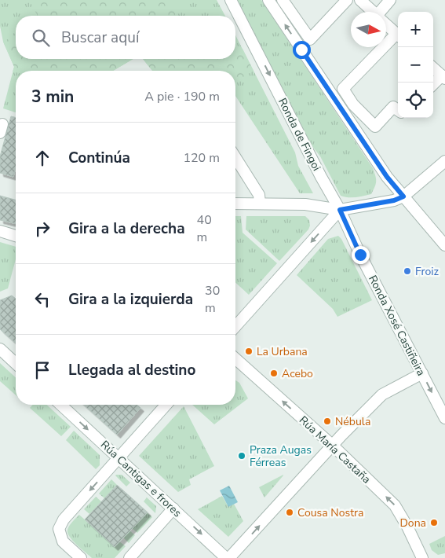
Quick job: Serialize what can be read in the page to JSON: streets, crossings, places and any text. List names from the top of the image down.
{
  "streets": {
    "street": [
      "Ronda de Fingoi",
      "Ronda Xosé Castiñeira",
      "Rúa María Castaña",
      "Rúa Cantigas e frores"
    ]
  },
  "crossings": [
    ["Ronda de Fingoi", "Ronda Xosé Castiñeira"]
  ],
  "one_way": ["Rúa María Castaña", "Rúa Cantigas e frores"],
  "places": [
    "Froiz",
    "La Urbana",
    "Acebo",
    "Nébula",
    "Praza Augas Férreas",
    "Cousa Nostra",
    "Dona"
  ],
  "north": "right",
  "page": {
    "map_buttons": ["+", "−"],
    "search": "Buscar aquí",
    "heading": ["3 min", "A pie · 190 m"],
    "list": [
      ["Continúa", "120 m"],
      ["Gira a la derecha", "40 m"],
      ["Gira a la izquierda", "30 m"],
      "Llegada al destino"
    ]
  }
}
